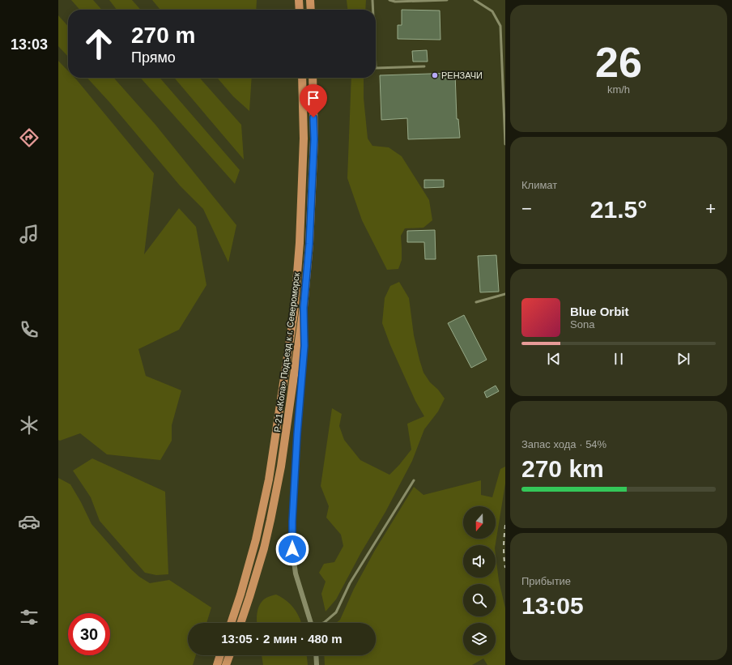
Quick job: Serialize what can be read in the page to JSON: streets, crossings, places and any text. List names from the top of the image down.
{
  "streets": {
    "main road": ["Р-21 «Кола» Подъезд к г. Североморск"]
  },
  "places": ["РЕНЗАЧИ"],
  "north": "bottom",
  "page": {
    "tabs": "13:03",
    "tile": [
      ["26", "km/h"],
      "Климат",
      ["Запас хода · 54%", "270 km"],
      ["Прибытие", "13:05"]
    ],
    "turn": ["270 m", "Прямо"],
    "heat": ["−", "21.5°", "+"],
    "song": ["Blue Orbit", "Sona"],
    "limit": "30",
    "trip": "13:05 · 2 мин · 480 m"
  }
}
